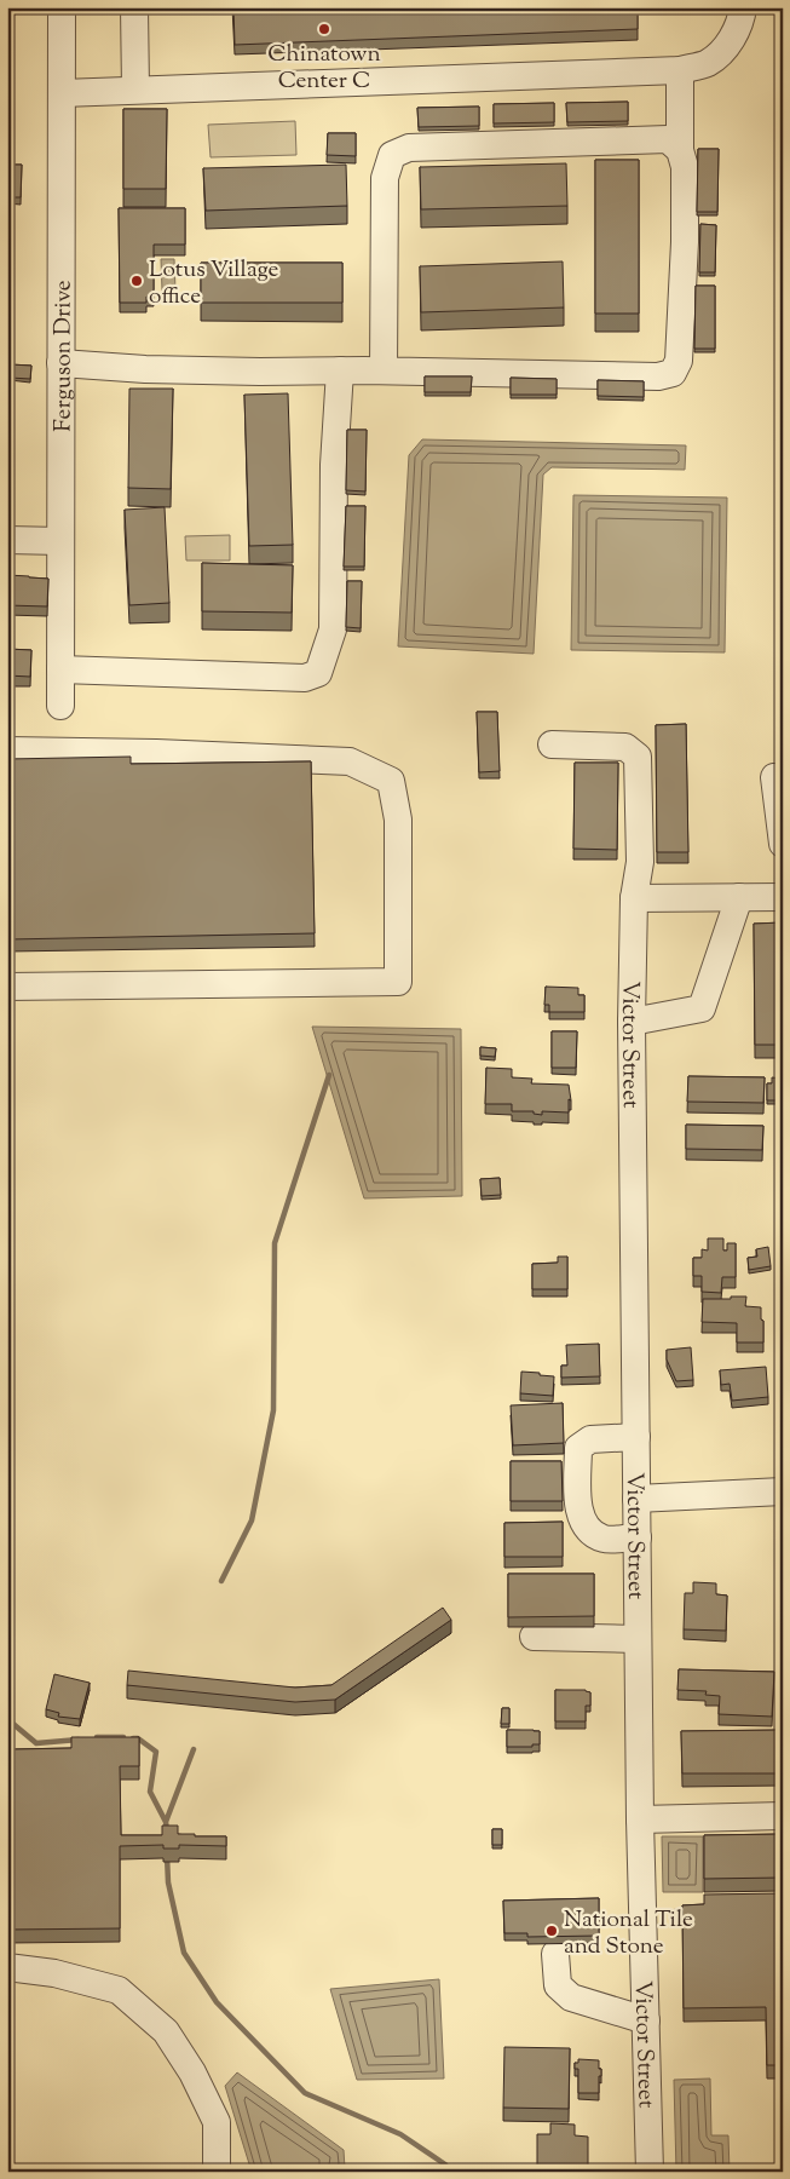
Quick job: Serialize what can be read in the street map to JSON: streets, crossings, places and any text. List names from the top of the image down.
{
  "streets": {
    "street": ["Ferguson Drive", "Victor Street"]
  },
  "places": ["Chinatown Center C", "Lotus Village office", "National Tile and Stone"]
}
